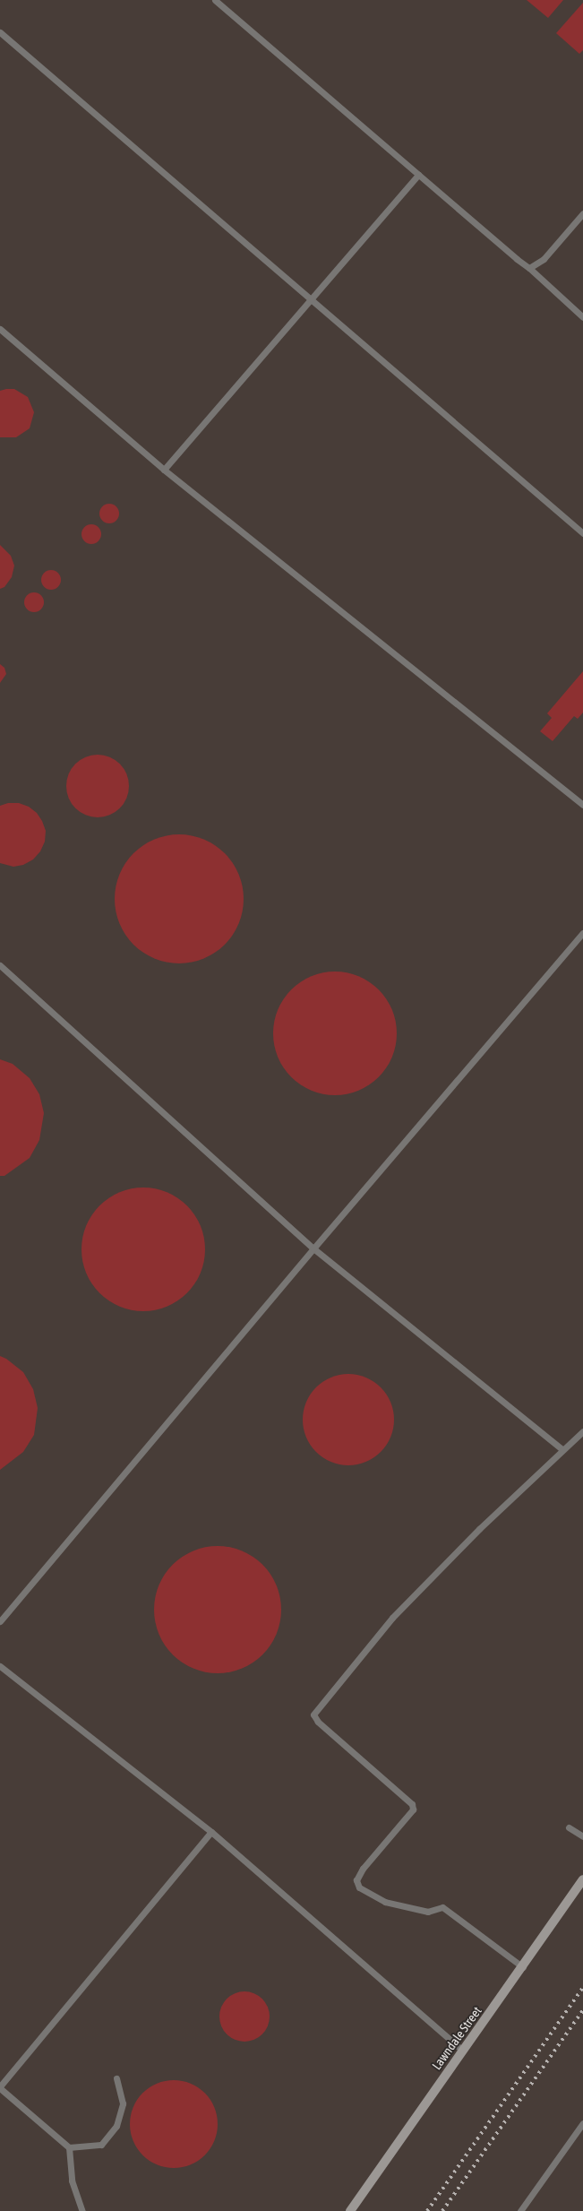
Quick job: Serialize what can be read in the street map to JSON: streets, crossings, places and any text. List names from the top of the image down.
{
  "streets": {
    "main road": ["Lawndale Street"]
  }
}
